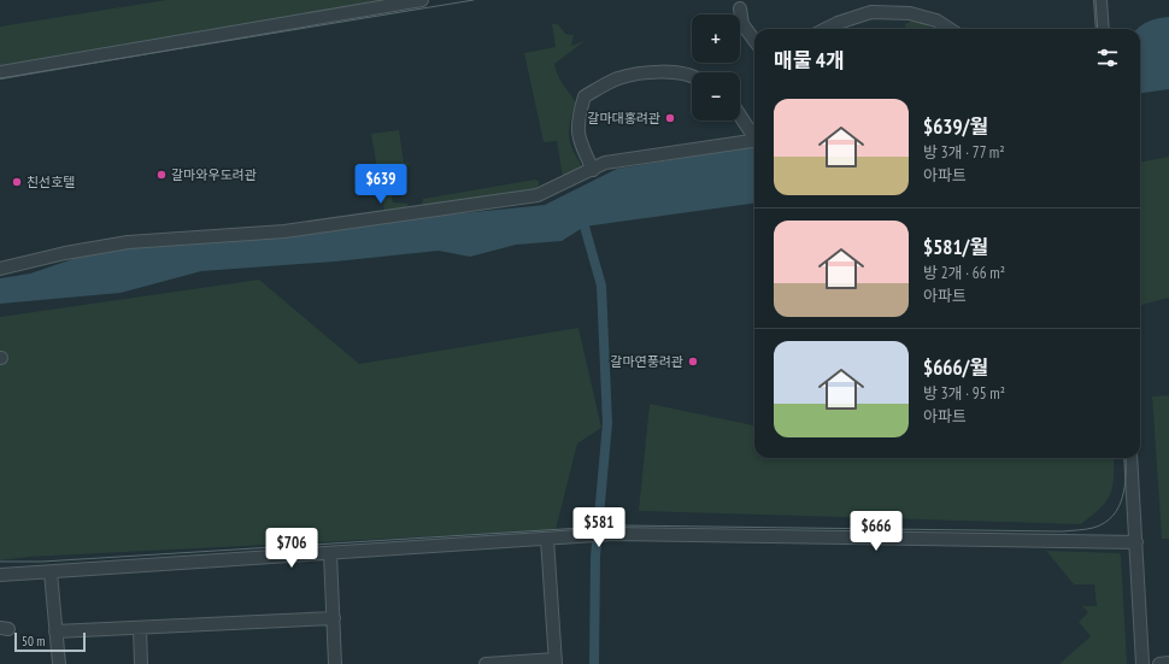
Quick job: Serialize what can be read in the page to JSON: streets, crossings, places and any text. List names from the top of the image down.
{
  "places": [
    "갈마대홍려관",
    "갈마와우도려관",
    "친선호텔",
    "갈마연풍려관"
  ],
  "scale_bar": "50 m",
  "page": {
    "map_buttons": ["+", "−"],
    "heading": "매물 4개",
    "list": [
      {
        "name": "$639/월",
        "note": "방 3개 · 77 m² · 아파트"
      },
      {
        "name": "$581/월",
        "note": "방 2개 · 66 m² · 아파트"
      },
      {
        "name": "$666/월",
        "note": "방 3개 · 95 m² · 아파트"
      }
    ],
    "price": [
      "$639",
      "$581",
      "$666",
      "$706"
    ],
    "scale": "50 m"
  }
}
